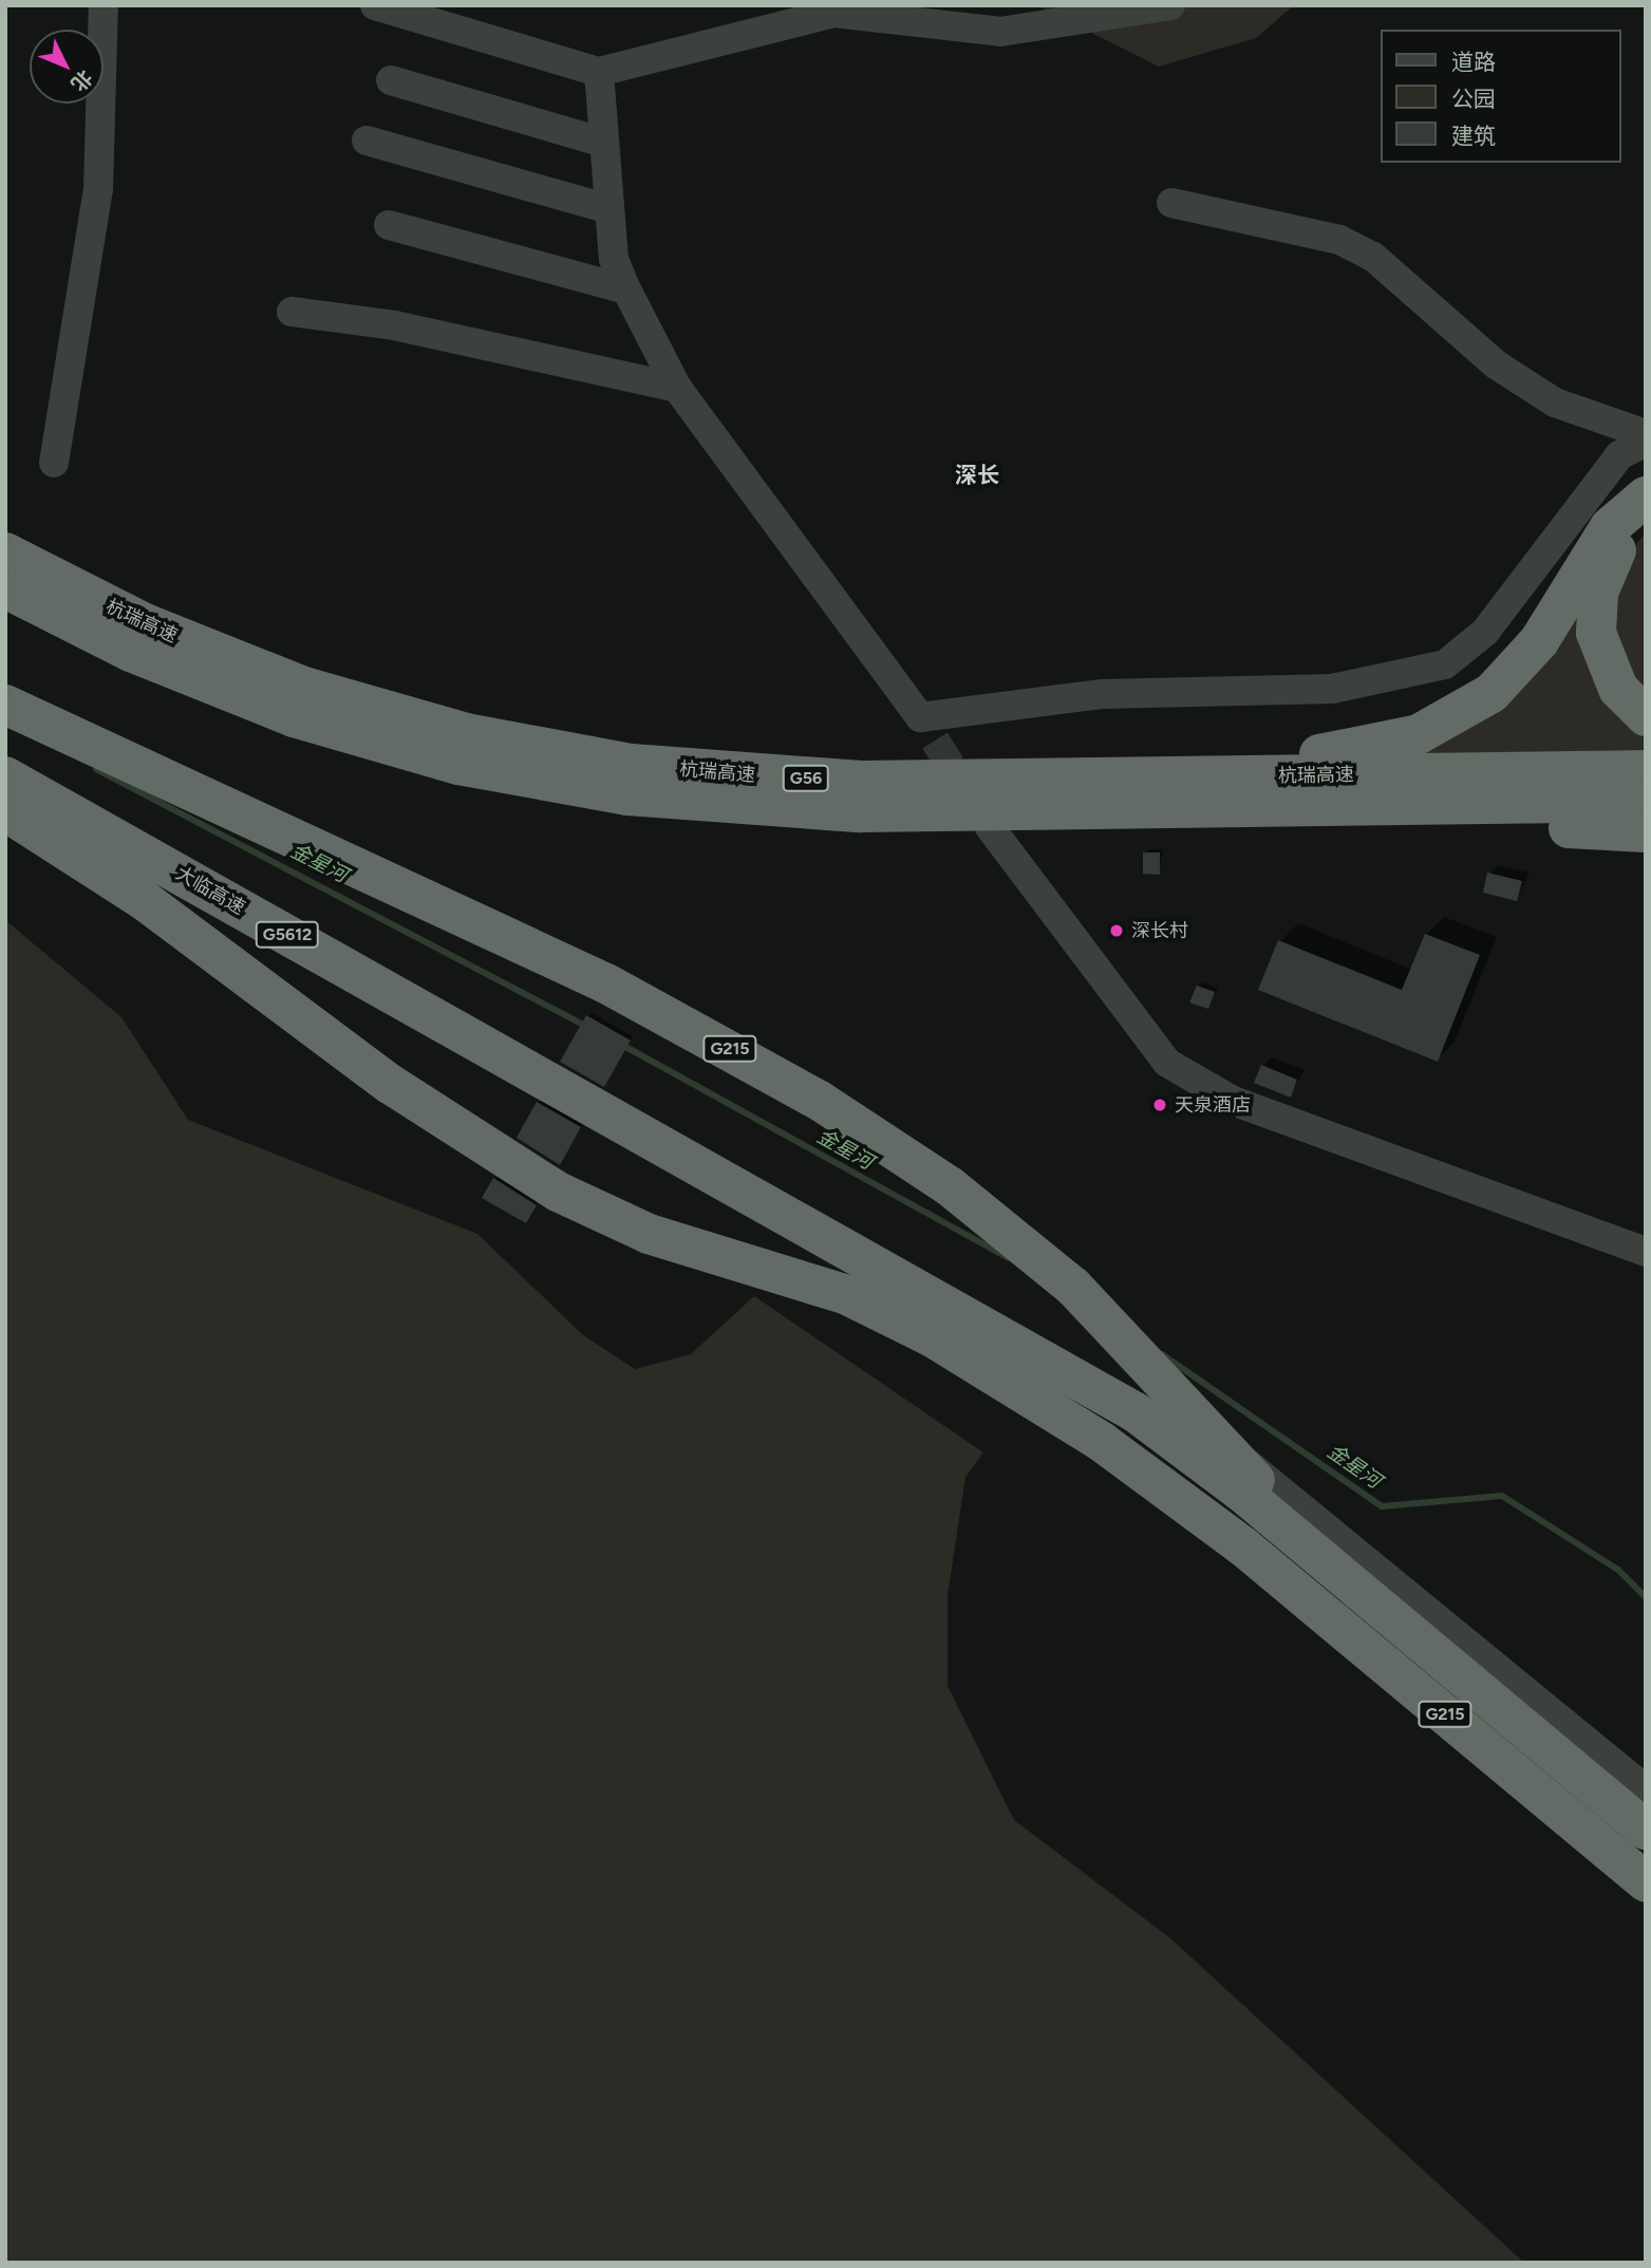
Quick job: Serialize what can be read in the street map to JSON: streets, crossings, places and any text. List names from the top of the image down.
{
  "streets": {
    "highway": [
      "杭瑞高速",
      "G56",
      "大临高速",
      "G5612",
      "G215"
    ]
  },
  "crossings": [
    ["大临高速", "G215"],
    ["G5612", "G215"]
  ],
  "districts": ["深长"],
  "water": ["金星河"],
  "places": ["深长村", "天泉酒店"],
  "legend": ["道路", "公园", "建筑"],
  "north": "bottom right"
}
